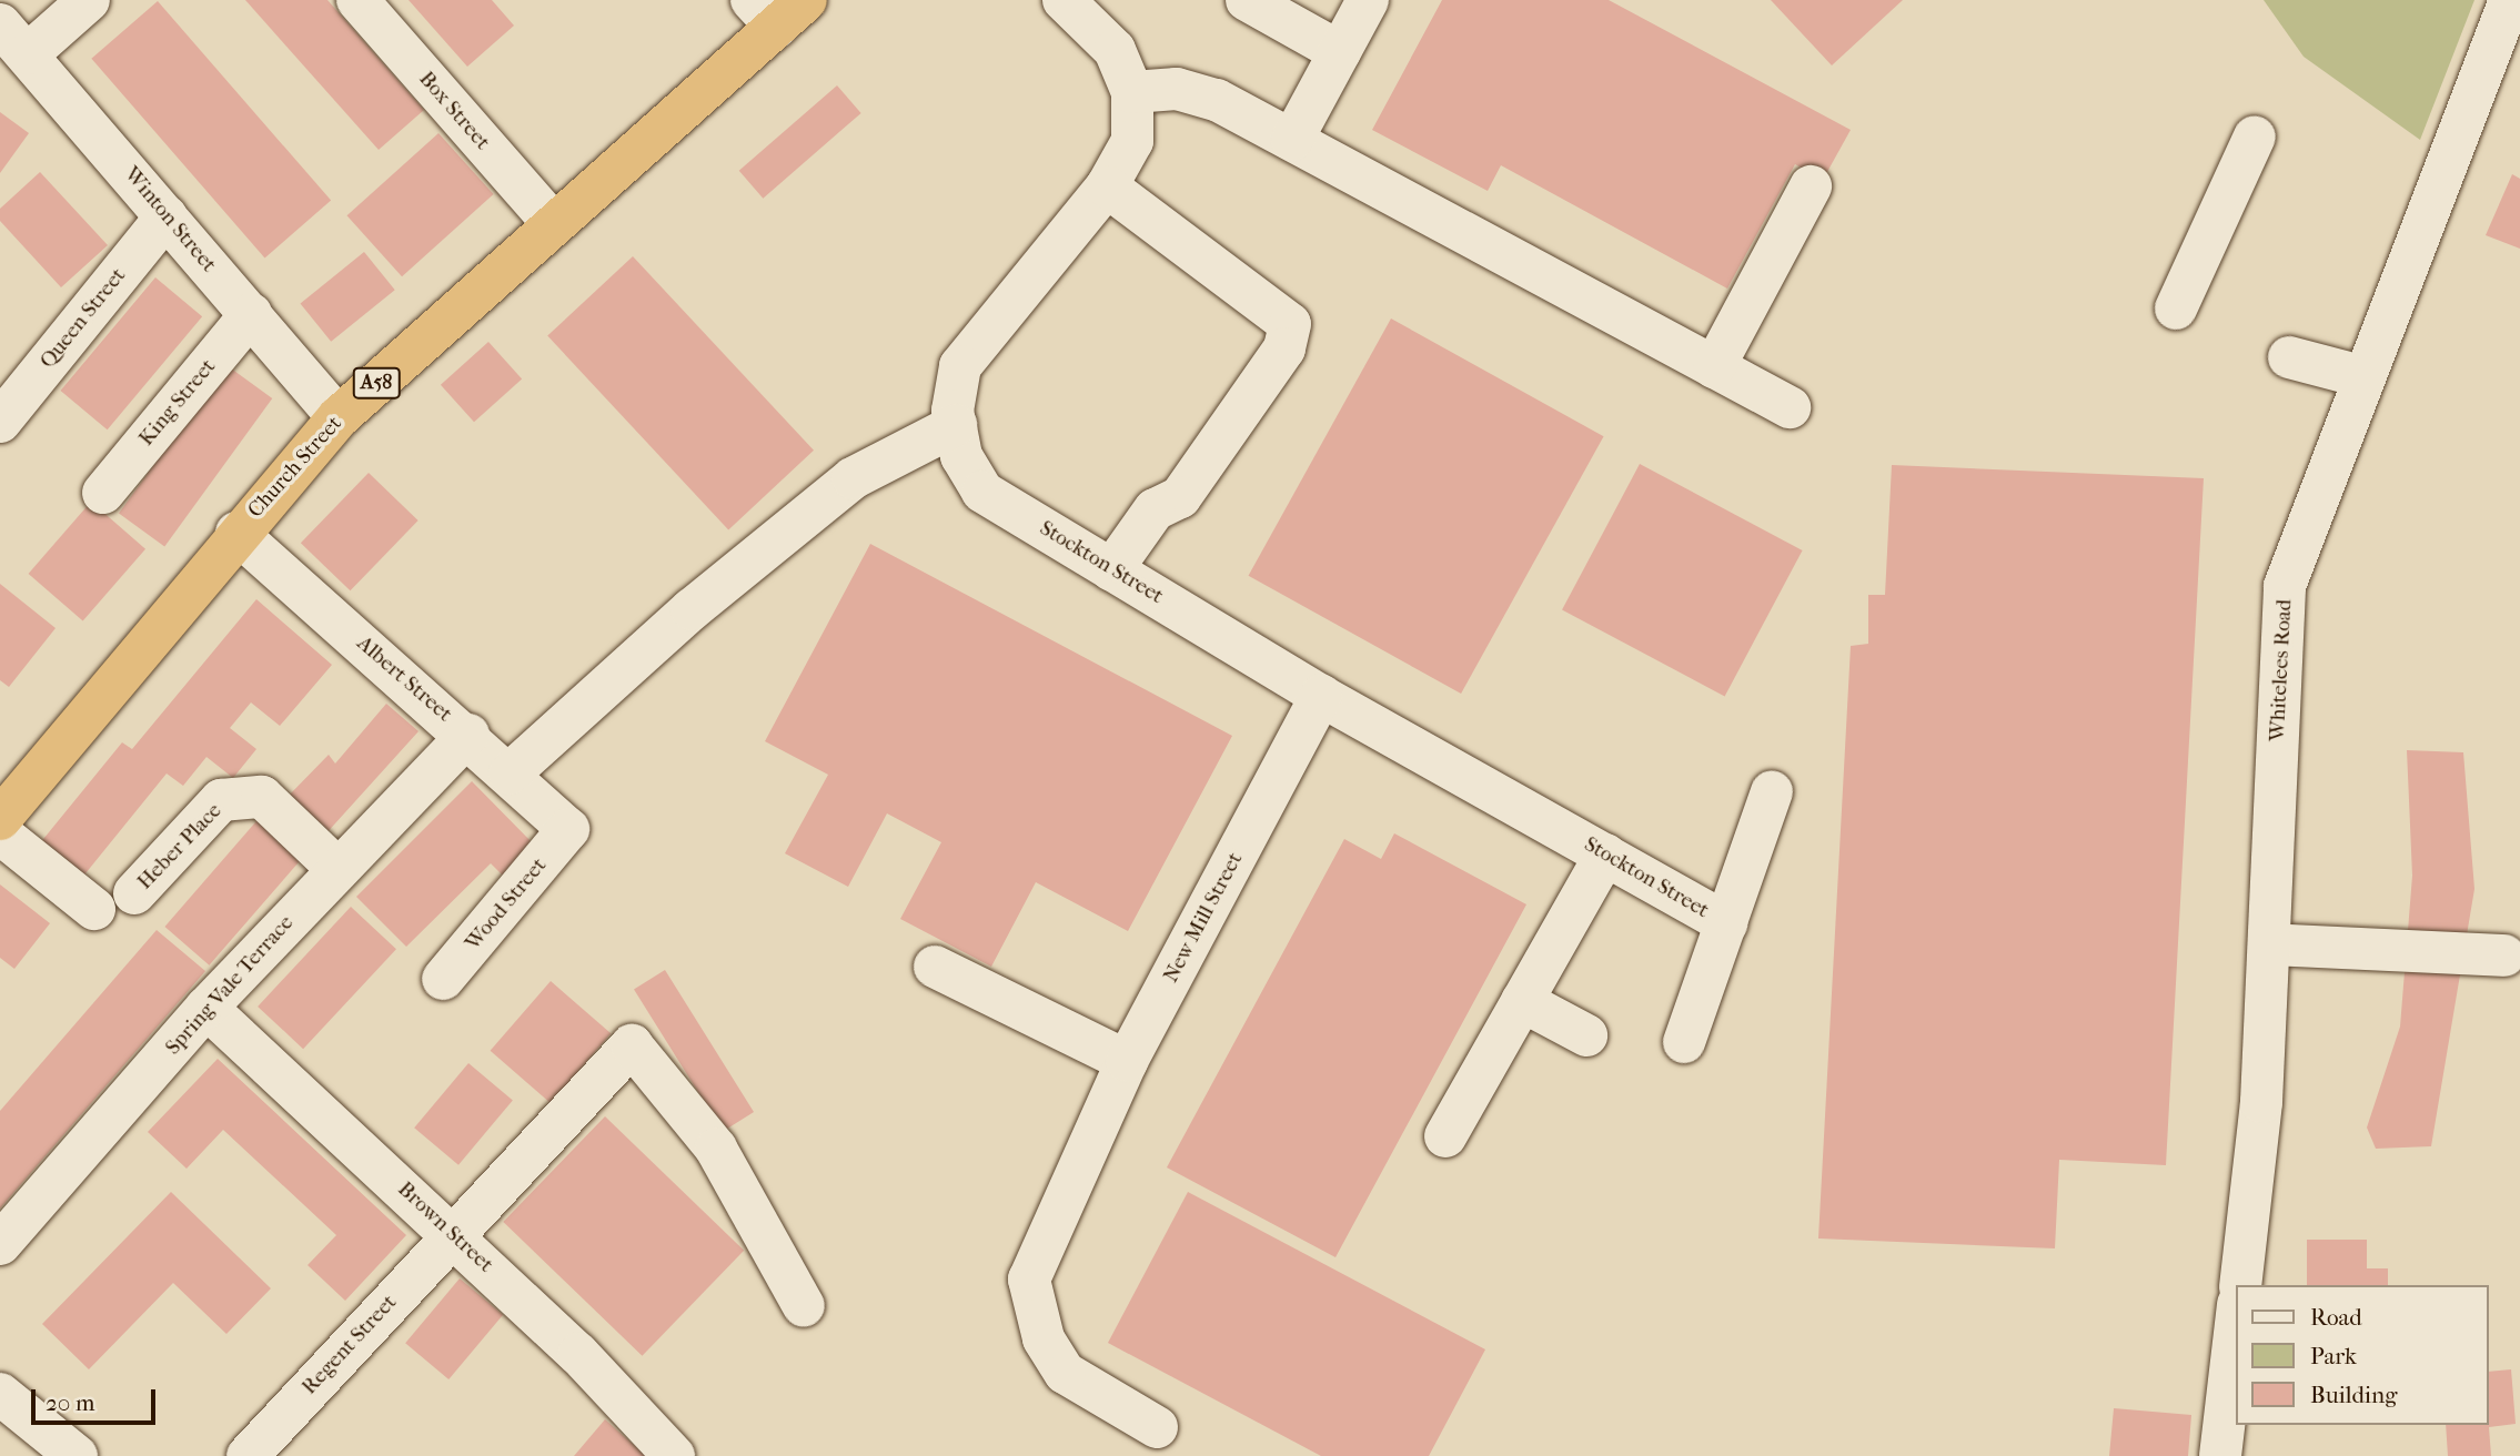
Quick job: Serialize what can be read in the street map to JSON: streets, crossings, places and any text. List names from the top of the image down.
{
  "streets": {
    "highway": ["A58", "Church Street"],
    "street": [
      "Box Street",
      "Winton Street",
      "Queen Street",
      "King Street",
      "Stockton Street",
      "Whitelees Road",
      "Albert Street",
      "Heber Place",
      "Wood Street",
      "New Mill Street",
      "Spring Vale Terrace",
      "Brown Street",
      "Regent Street"
    ]
  },
  "crossings": [
    ["Box Street", "Church Street"],
    ["Winton Street", "Queen Street"],
    ["Winton Street", "King Street"],
    ["Winton Street", "Church Street"],
    ["Church Street", "Albert Street"],
    ["Stockton Street", "New Mill Street"],
    ["Albert Street", "Wood Street"],
    ["Albert Street", "Spring Vale Terrace"],
    ["Heber Place", "Spring Vale Terrace"],
    ["Spring Vale Terrace", "Brown Street"],
    ["Brown Street", "Regent Street"]
  ],
  "legend": ["Road", "Park", "Building"],
  "scale_bar": "20 m"
}
